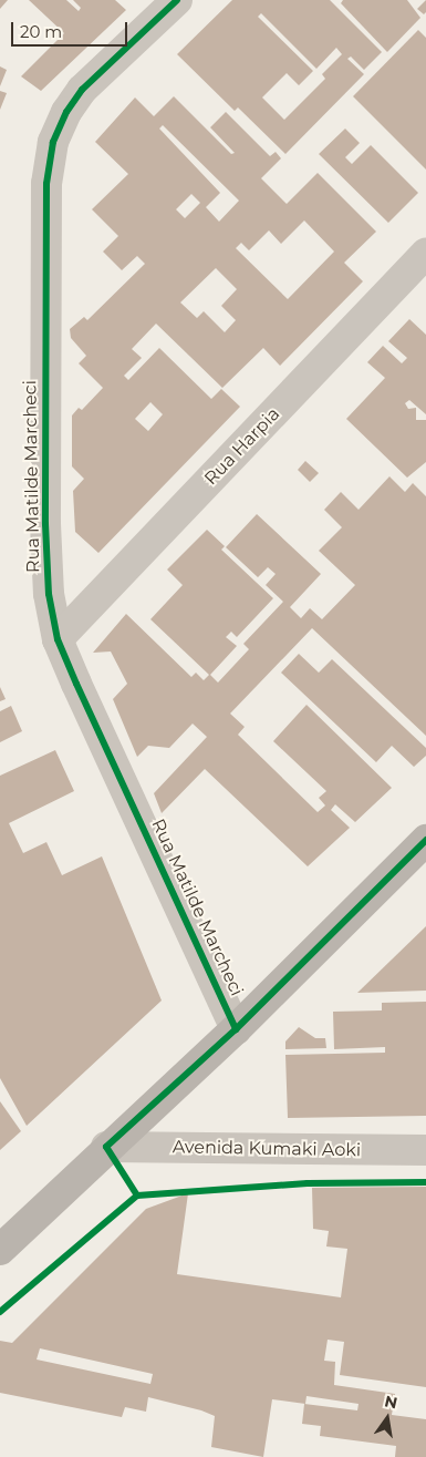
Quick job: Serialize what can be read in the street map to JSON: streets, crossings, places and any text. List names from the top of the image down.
{
  "streets": {
    "street": ["Rua Harpia", "Rua Matilde Marcheci", "Avenida Kumaki Aoki"]
  },
  "crossings": [
    ["Rua Harpia", "Rua Matilde Marcheci"]
  ],
  "scale_bar": "20 m",
  "north": "top"
}
